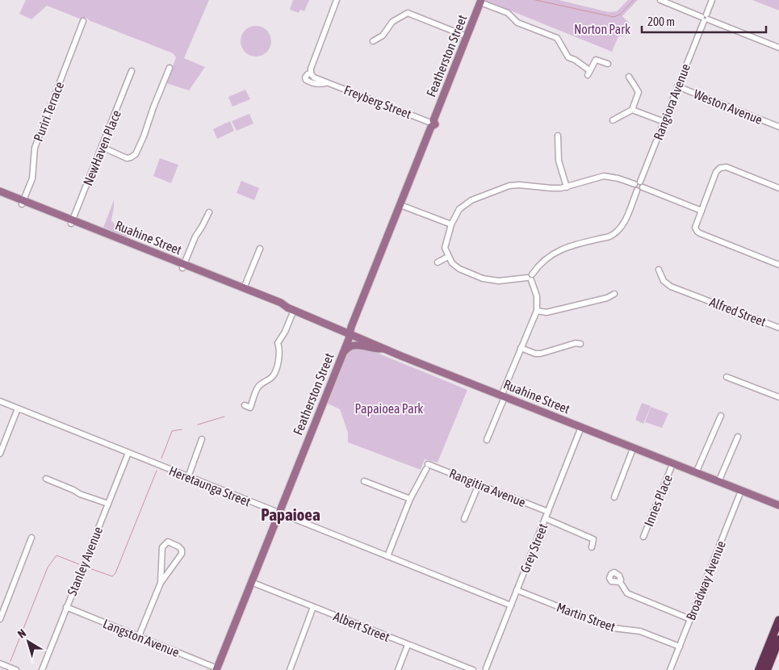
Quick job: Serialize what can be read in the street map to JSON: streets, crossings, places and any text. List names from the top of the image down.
{
  "streets": {
    "main road": ["Featherston Street", "Ruahine Street"],
    "street": [
      "Freyberg Street",
      "Rangiora Avenue",
      "Weston Avenue",
      "Puriri Terrace",
      "NewHaven Place",
      "Alfred Street",
      "Heretaunga Street",
      "Rangitira Avenue",
      "Innes Place",
      "Grey Street",
      "Stanley Avenue",
      "Broadway Avenue",
      "Martin Street",
      "Albert Street",
      "Langston Avenue"
    ]
  },
  "crossings": [
    ["Featherston Street", "Freyberg Street"],
    ["Featherston Street", "Ruahine Street"],
    ["Featherston Street", "Heretaunga Street"],
    ["Featherston Street", "Albert Street"],
    ["Featherston Street", "Langston Avenue"],
    ["Rangiora Avenue", "Weston Avenue"],
    ["Puriri Terrace", "Ruahine Street"],
    ["NewHaven Place", "Ruahine Street"],
    ["Ruahine Street", "Innes Place"],
    ["Ruahine Street", "Grey Street"],
    ["Ruahine Street", "Broadway Avenue"],
    ["Heretaunga Street", "Grey Street"],
    ["Heretaunga Street", "Stanley Avenue"],
    ["Rangitira Avenue", "Grey Street"],
    ["Grey Street", "Martin Street"],
    ["Stanley Avenue", "Langston Avenue"],
    ["Broadway Avenue", "Martin Street"]
  ],
  "districts": ["Papaioea"],
  "parks": ["Norton Park", "Papaioea Park"],
  "scale_bar": "200 m",
  "north": "top left"
}
